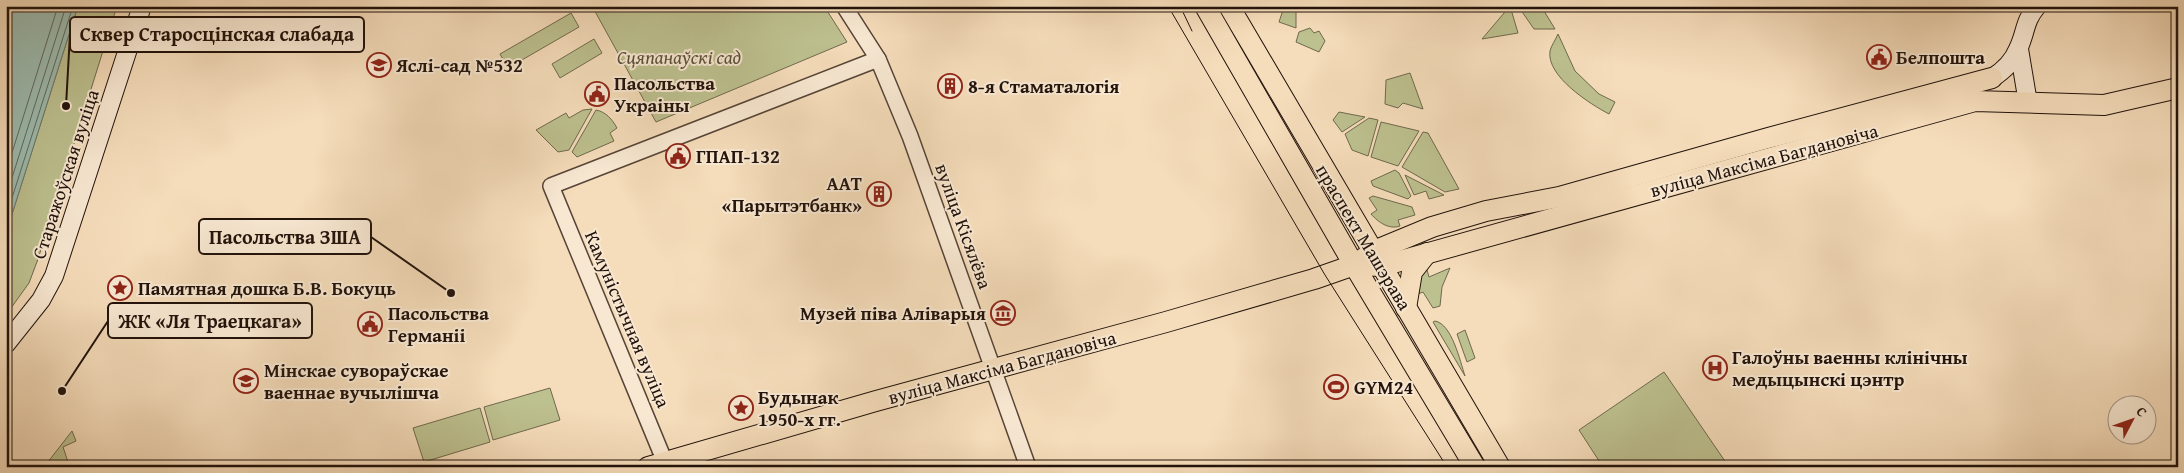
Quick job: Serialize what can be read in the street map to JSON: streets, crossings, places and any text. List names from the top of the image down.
{
  "streets": {
    "main road": ["вуліца Максіма Багдановіча", "Старажоўская вуліца", "праспект Машэрава"],
    "street": ["вуліца Кісялёва", "Камуністычная вуліца"]
  },
  "crossings": [
    ["вуліца Максіма Багдановіча", "вуліца Кісялёва"],
    ["вуліца Максіма Багдановіча", "праспект Машэрава"],
    ["вуліца Максіма Багдановіча", "Камуністычная вуліца"],
    ["вуліца Кісялёва", "Камуністычная вуліца"]
  ],
  "parks": ["Сцяпанаўскі сад"],
  "places": {
    "public building": [
      "Белпошта",
      "Пасольства Украіны",
      "ГПАП-132",
      "Пасольства Германіі"
    ],
    "school or university": ["Яслі-сад №532", "Мінскае сувораўскае ваеннае вучылішча"],
    "building": ["8-я Стаматалогія", "ААТ «Парытэтбанк»"],
    "other": ["Сквер Старосцінская слабада", "Пасольства ЗША", "ЖК «Ля Траецкага»"],
    "place": ["Памятная дошка Б.В. Бокуць", "Будынак 1950-х гг."],
    "museum": ["Музей піва Аліварыя"],
    "hospital": ["Галоўны ваенны клінічны медыцынскі цэнтр"],
    "sports": ["GYM24"]
  },
  "north": "top right"
}
